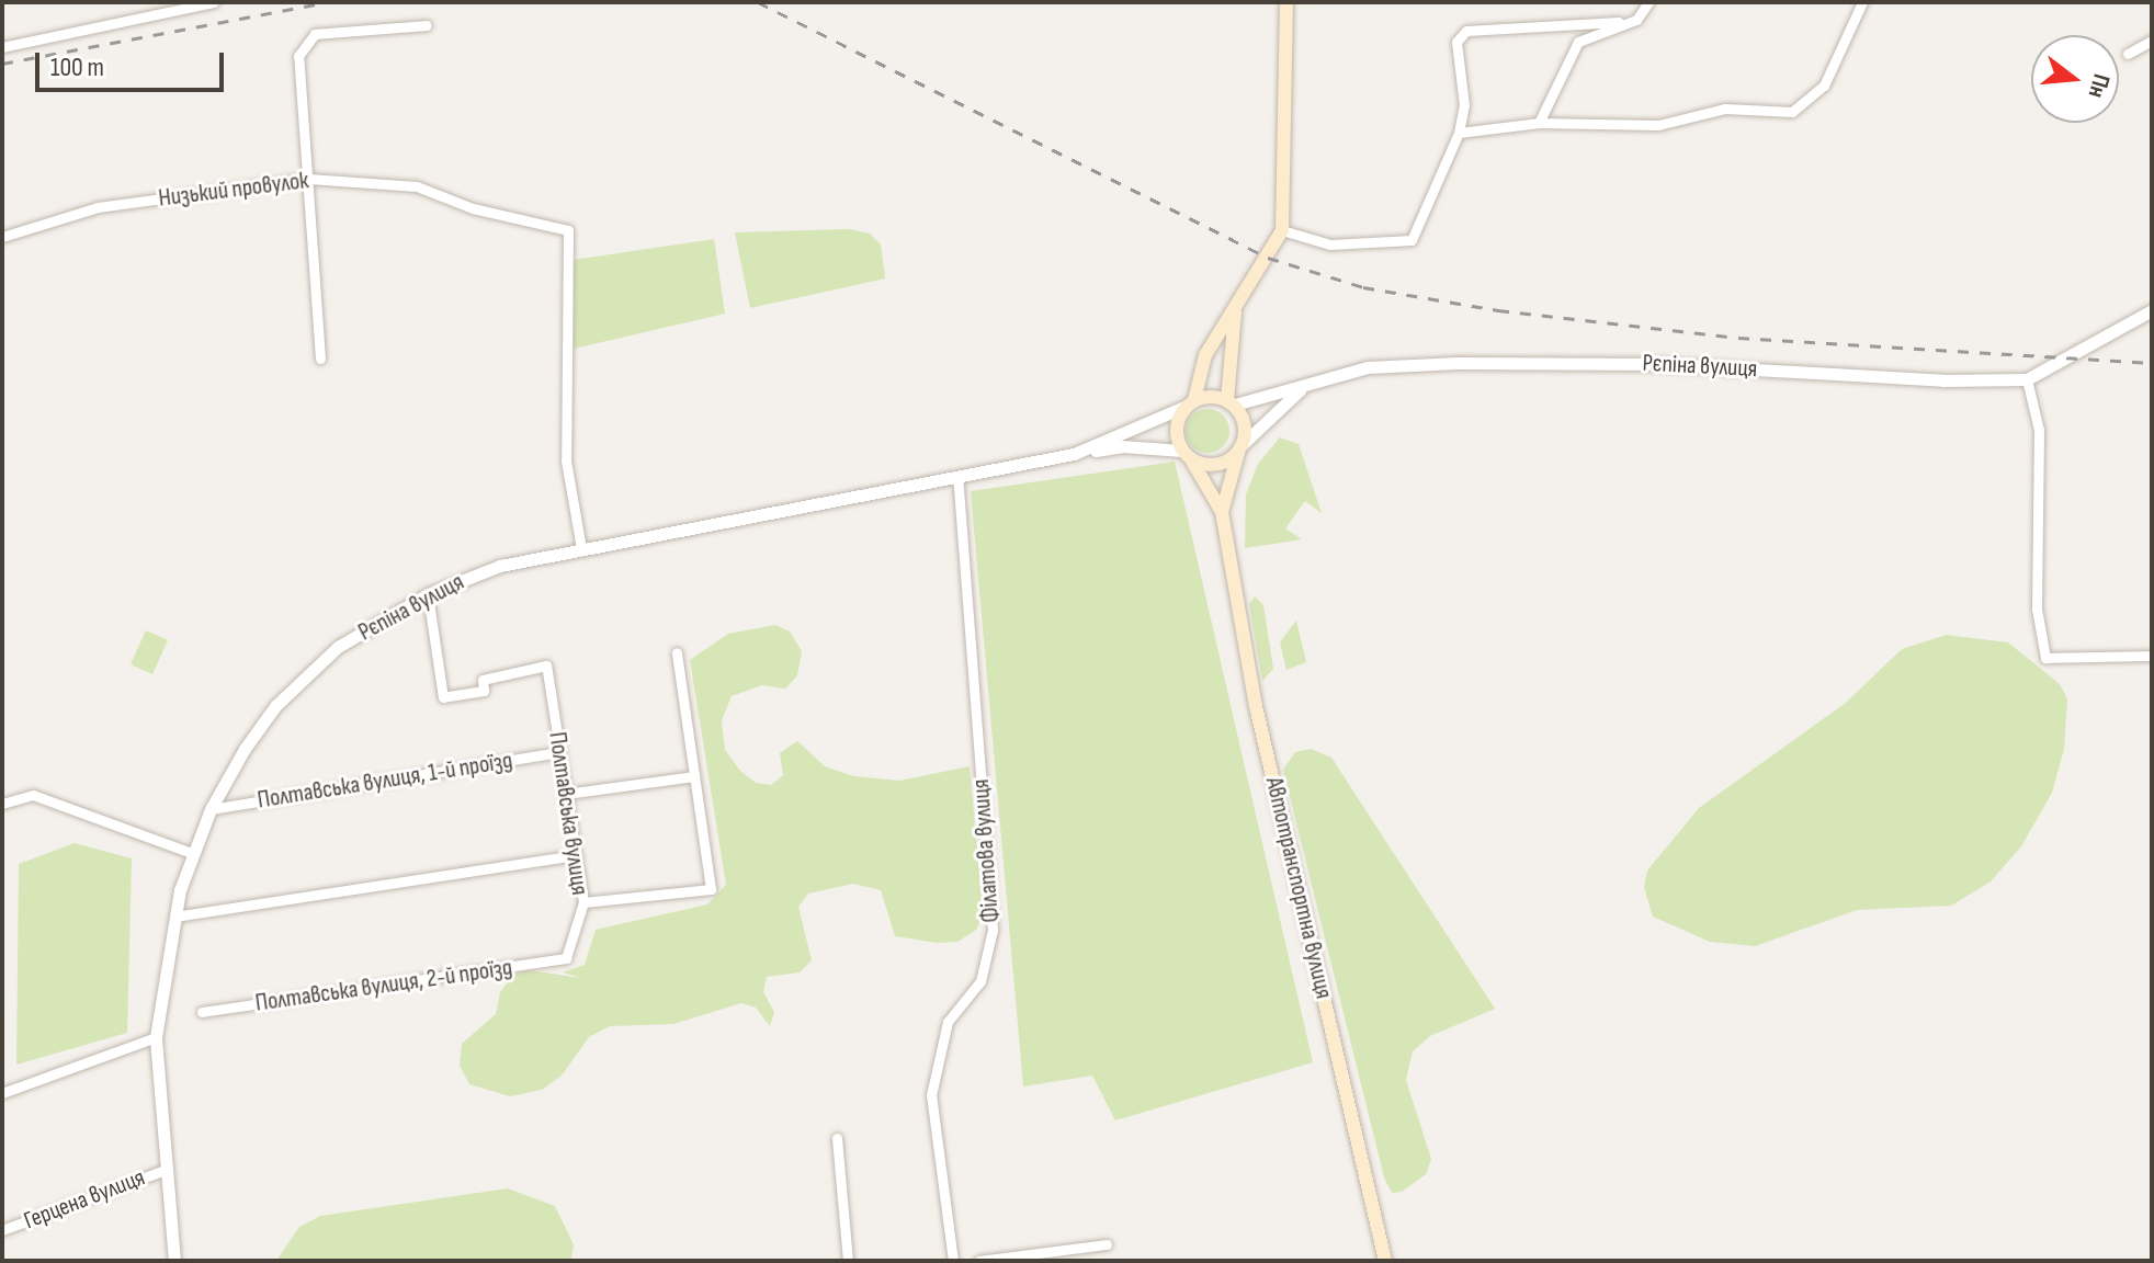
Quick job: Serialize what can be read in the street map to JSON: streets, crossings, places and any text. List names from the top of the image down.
{
  "streets": {
    "main road": ["Автотранспортна вулиця"],
    "street": [
      "Низький провулок",
      "Рєпіна вулиця",
      "Полтавська вулиця, 1-й проїзд",
      "Полтавська вулиця",
      "Філатова вулиця",
      "Полтавська вулиця, 2-й проїзд",
      "Герцена вулиця"
    ]
  },
  "crossings": [
    ["Низький провулок", "Рєпіна вулиця"],
    ["Рєпіна вулиця", "Полтавська вулиця, 1-й проїзд"],
    ["Рєпіна вулиця", "Полтавська вулиця"],
    ["Рєпіна вулиця", "Філатова вулиця"],
    ["Рєпіна вулиця", "Герцена вулиця"],
    ["Полтавська вулиця, 1-й проїзд", "Полтавська вулиця"],
    ["Полтавська вулиця", "Полтавська вулиця, 2-й проїзд"]
  ],
  "scale_bar": "100 m",
  "north": "right"
}
